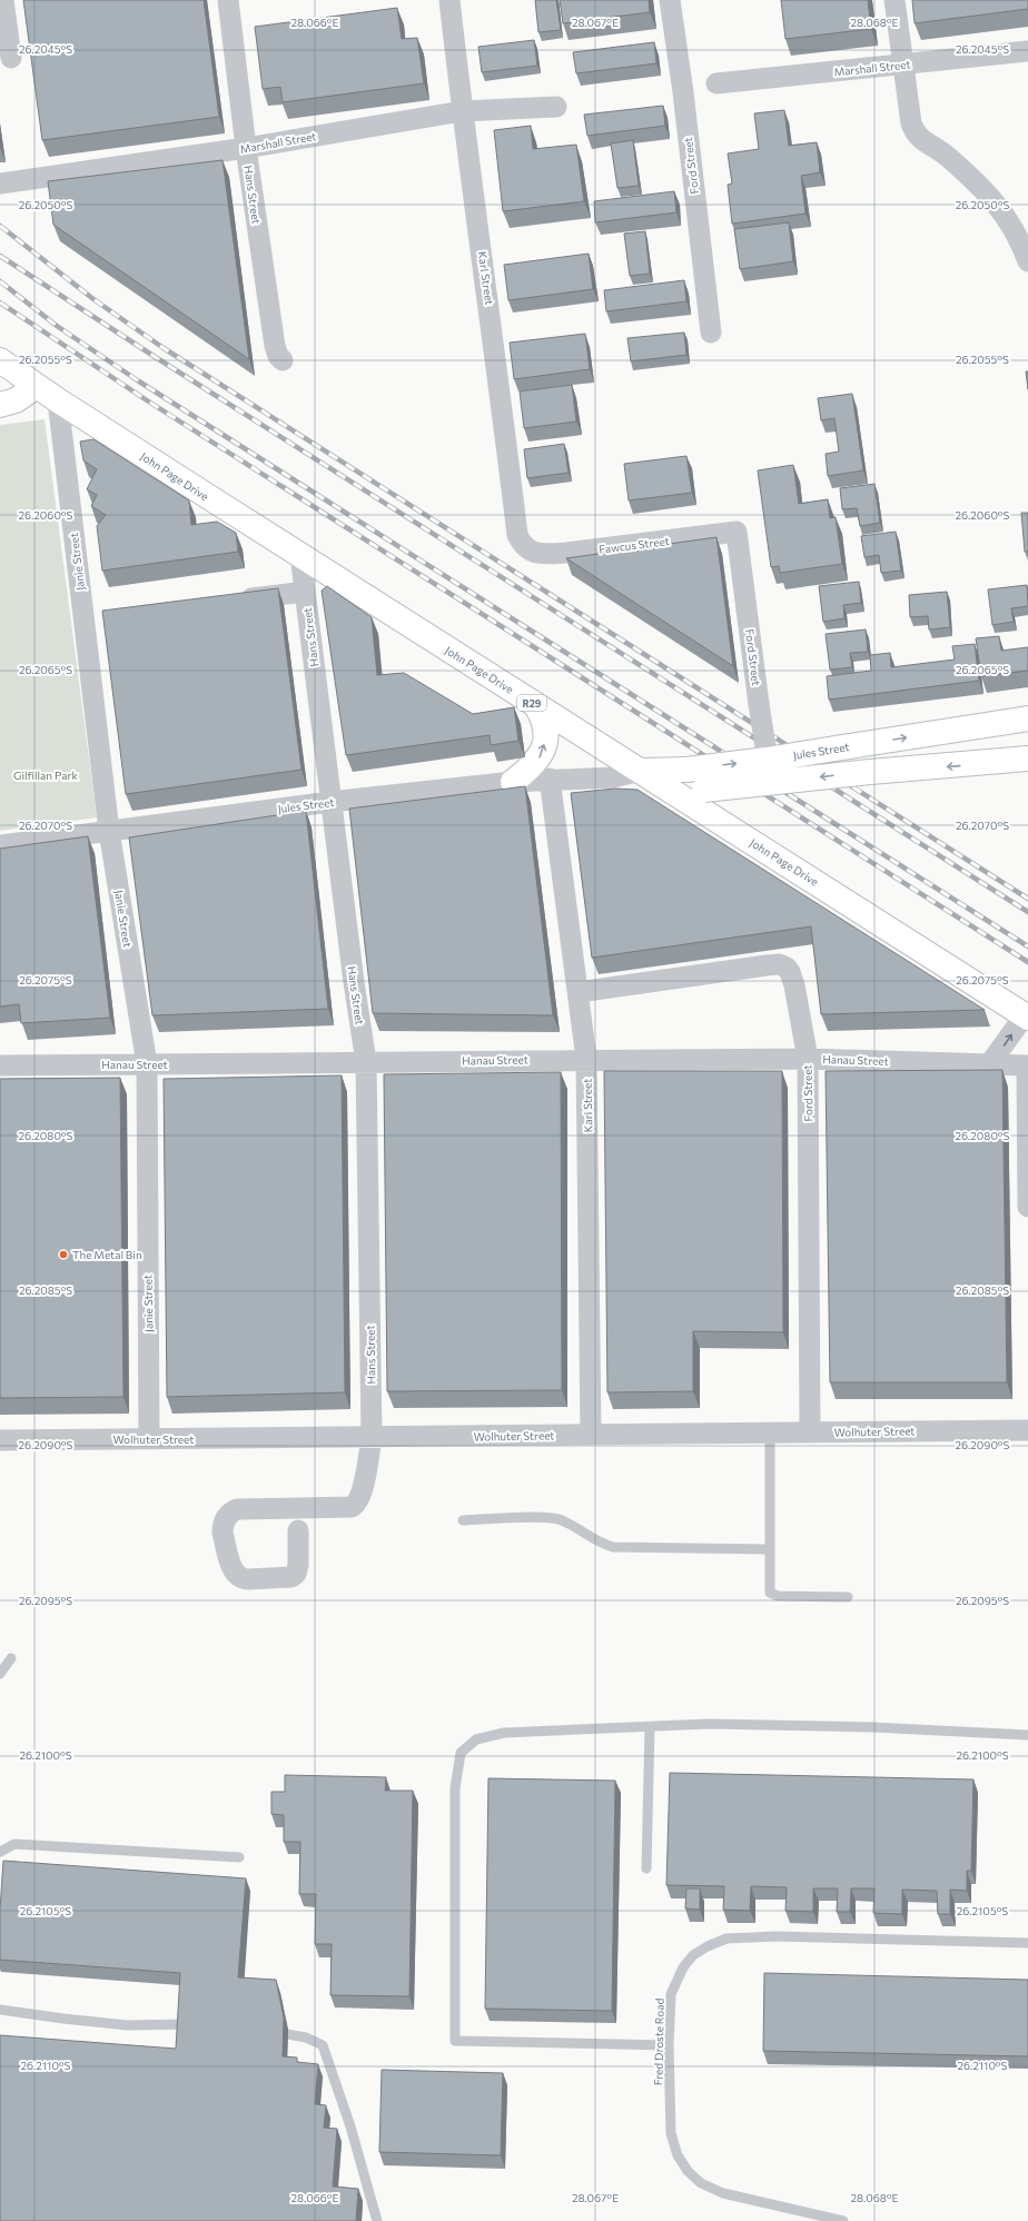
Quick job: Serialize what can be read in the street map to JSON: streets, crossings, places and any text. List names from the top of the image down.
{
  "streets": {
    "main road": ["John Page Drive", "R29", "Jules Street"],
    "street": [
      "Marshall Street",
      "Ford Street",
      "Hans Street",
      "Karl Street",
      "Fawcus Street",
      "Janie Street",
      "Hanau Street",
      "Wolhuter Street"
    ],
    "lane": ["Fred Droste Road"]
  },
  "crossings": [
    ["Marshall Street", "Hans Street"],
    ["Marshall Street", "Karl Street"],
    ["Ford Street", "Karl Street"],
    ["Ford Street", "Fawcus Street"],
    ["Ford Street", "Jules Street"],
    ["Ford Street", "Hanau Street"],
    ["Ford Street", "Wolhuter Street"],
    ["Hans Street", "John Page Drive"],
    ["Hans Street", "Jules Street"],
    ["Hans Street", "Hanau Street"],
    ["Hans Street", "Wolhuter Street"],
    ["Karl Street", "Fawcus Street"],
    ["Karl Street", "Jules Street"],
    ["Karl Street", "Hanau Street"],
    ["Karl Street", "Wolhuter Street"],
    ["John Page Drive", "Janie Street"],
    ["John Page Drive", "Jules Street"],
    ["Janie Street", "Jules Street"],
    ["Janie Street", "Hanau Street"],
    ["Janie Street", "Wolhuter Street"]
  ],
  "parks": ["Gilfillan Park"],
  "places": ["The Metal Bin"],
  "coordinates": [
    "28.066°E",
    "28.067°E",
    "28.068°E",
    "26.2045°S",
    "26.2050°S",
    "26.2055°S",
    "26.2060°S",
    "26.2065°S",
    "26.2070°S",
    "26.2075°S",
    "26.2080°S",
    "26.2085°S",
    "26.2090°S",
    "26.2095°S",
    "26.2100°S",
    "26.2105°S",
    "26.2110°S"
  ]
}
